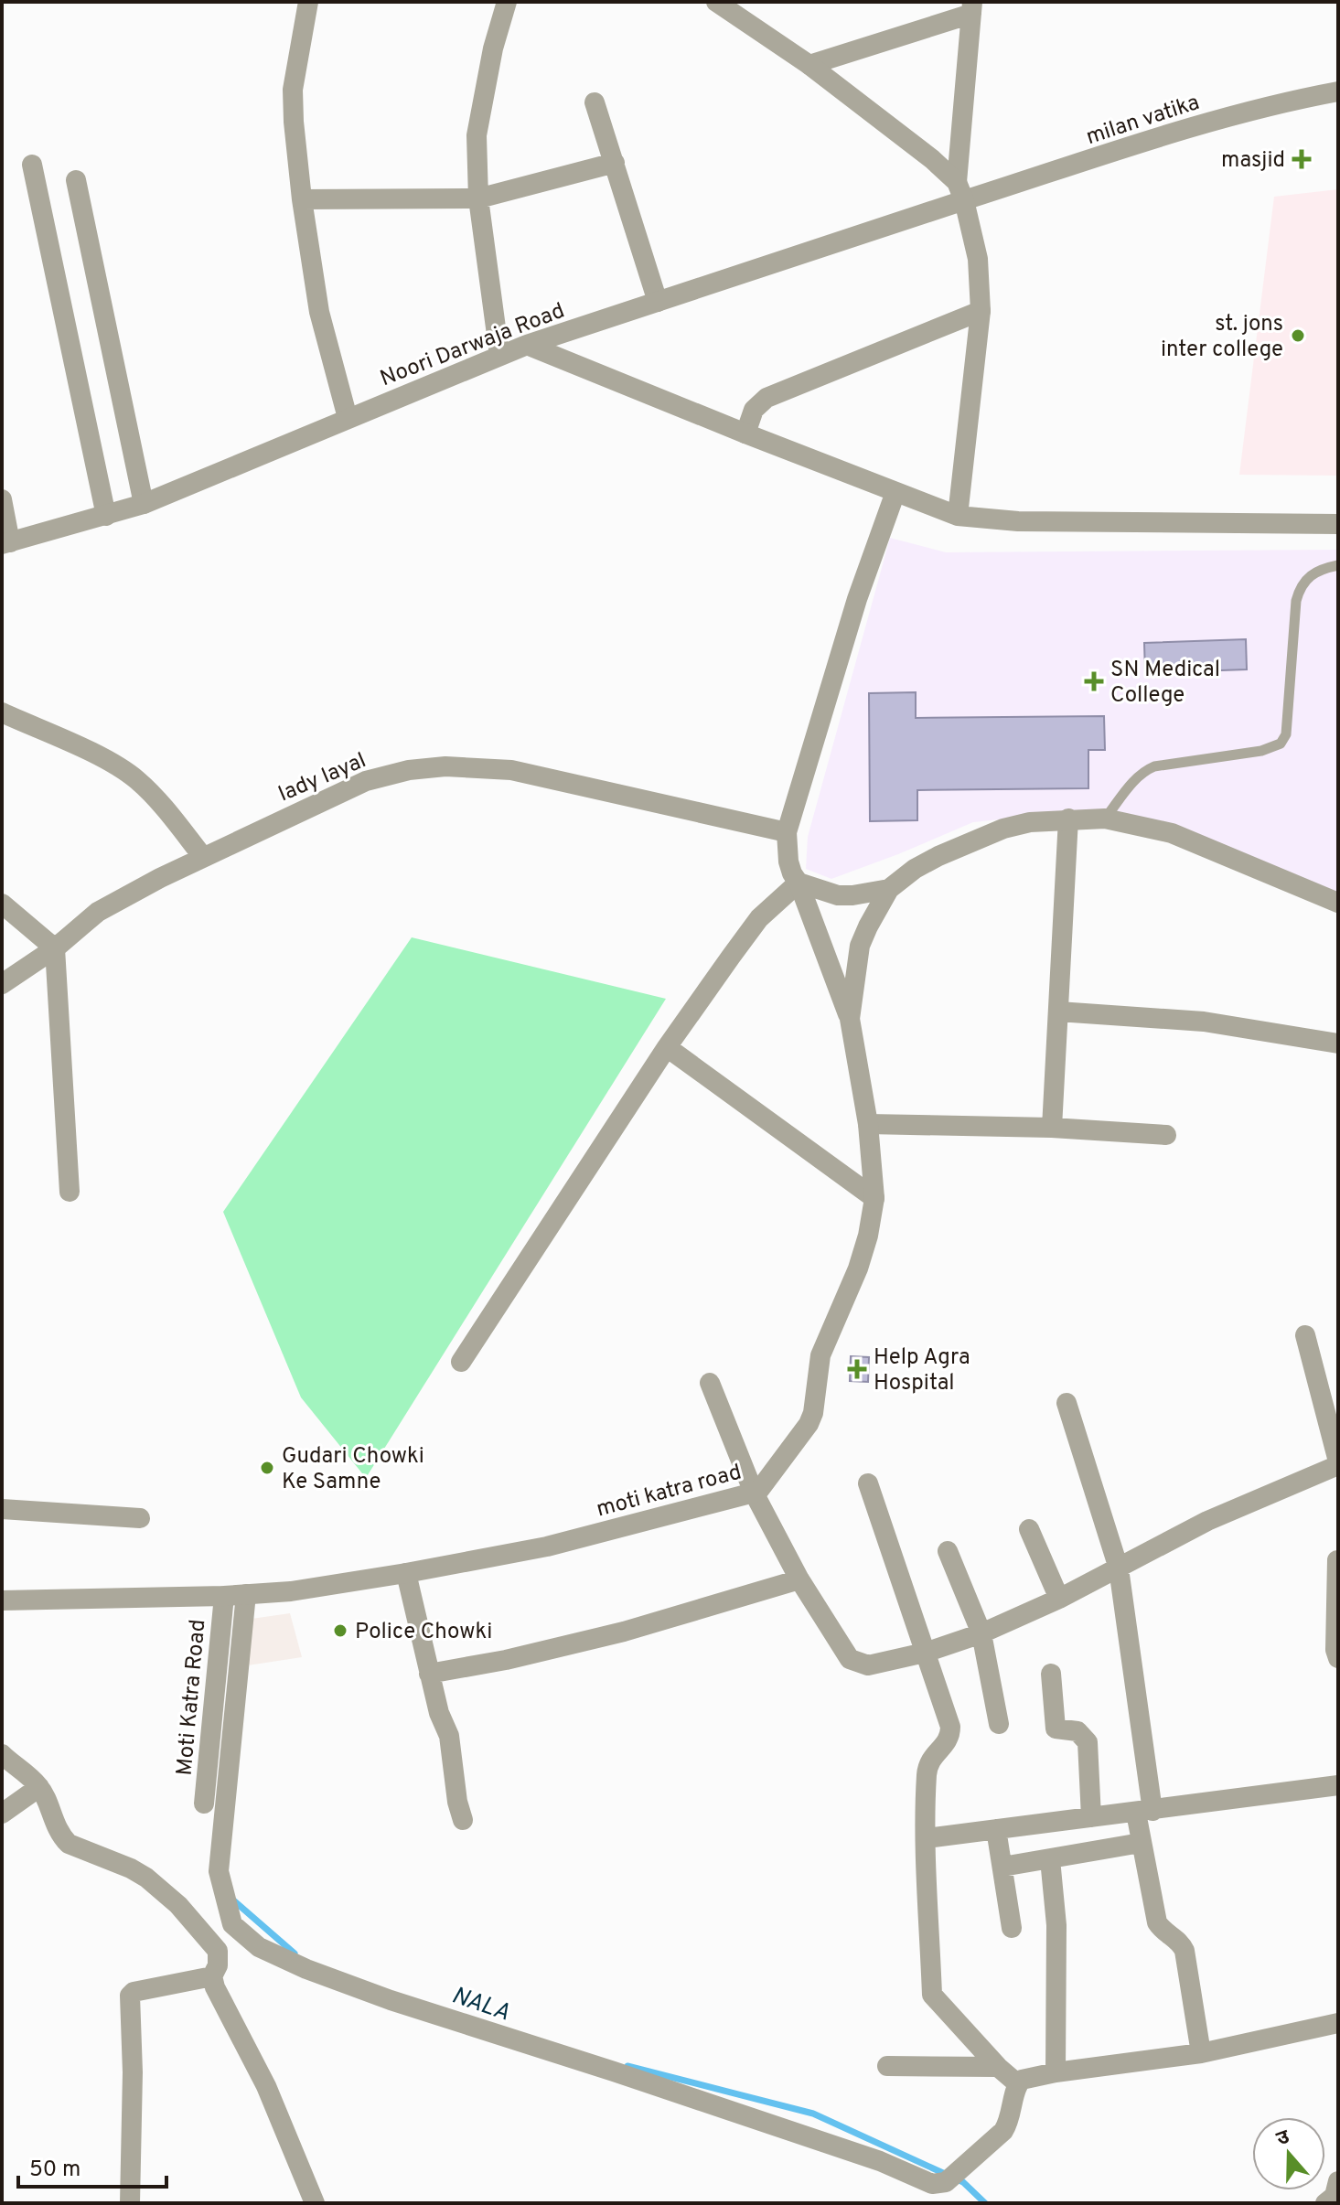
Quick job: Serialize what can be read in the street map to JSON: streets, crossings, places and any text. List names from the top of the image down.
{
  "streets": {
    "street": [
      "milan vatika",
      "Noori Darwaja Road",
      "lady layal",
      "moti katra road",
      "Moti Katra Road"
    ]
  },
  "crossings": [
    ["milan vatika", "Noori Darwaja Road"],
    ["moti katra road", "Moti Katra Road"]
  ],
  "water": ["NALA"],
  "places": {
    "health": ["masjid", "SN Medical College", "Help Agra Hospital"],
    "other": ["st. jons inter college", "Gudari Chowki Ke Samne", "Police Chowki"]
  },
  "scale_bar": "50 m",
  "north": "top"
}
